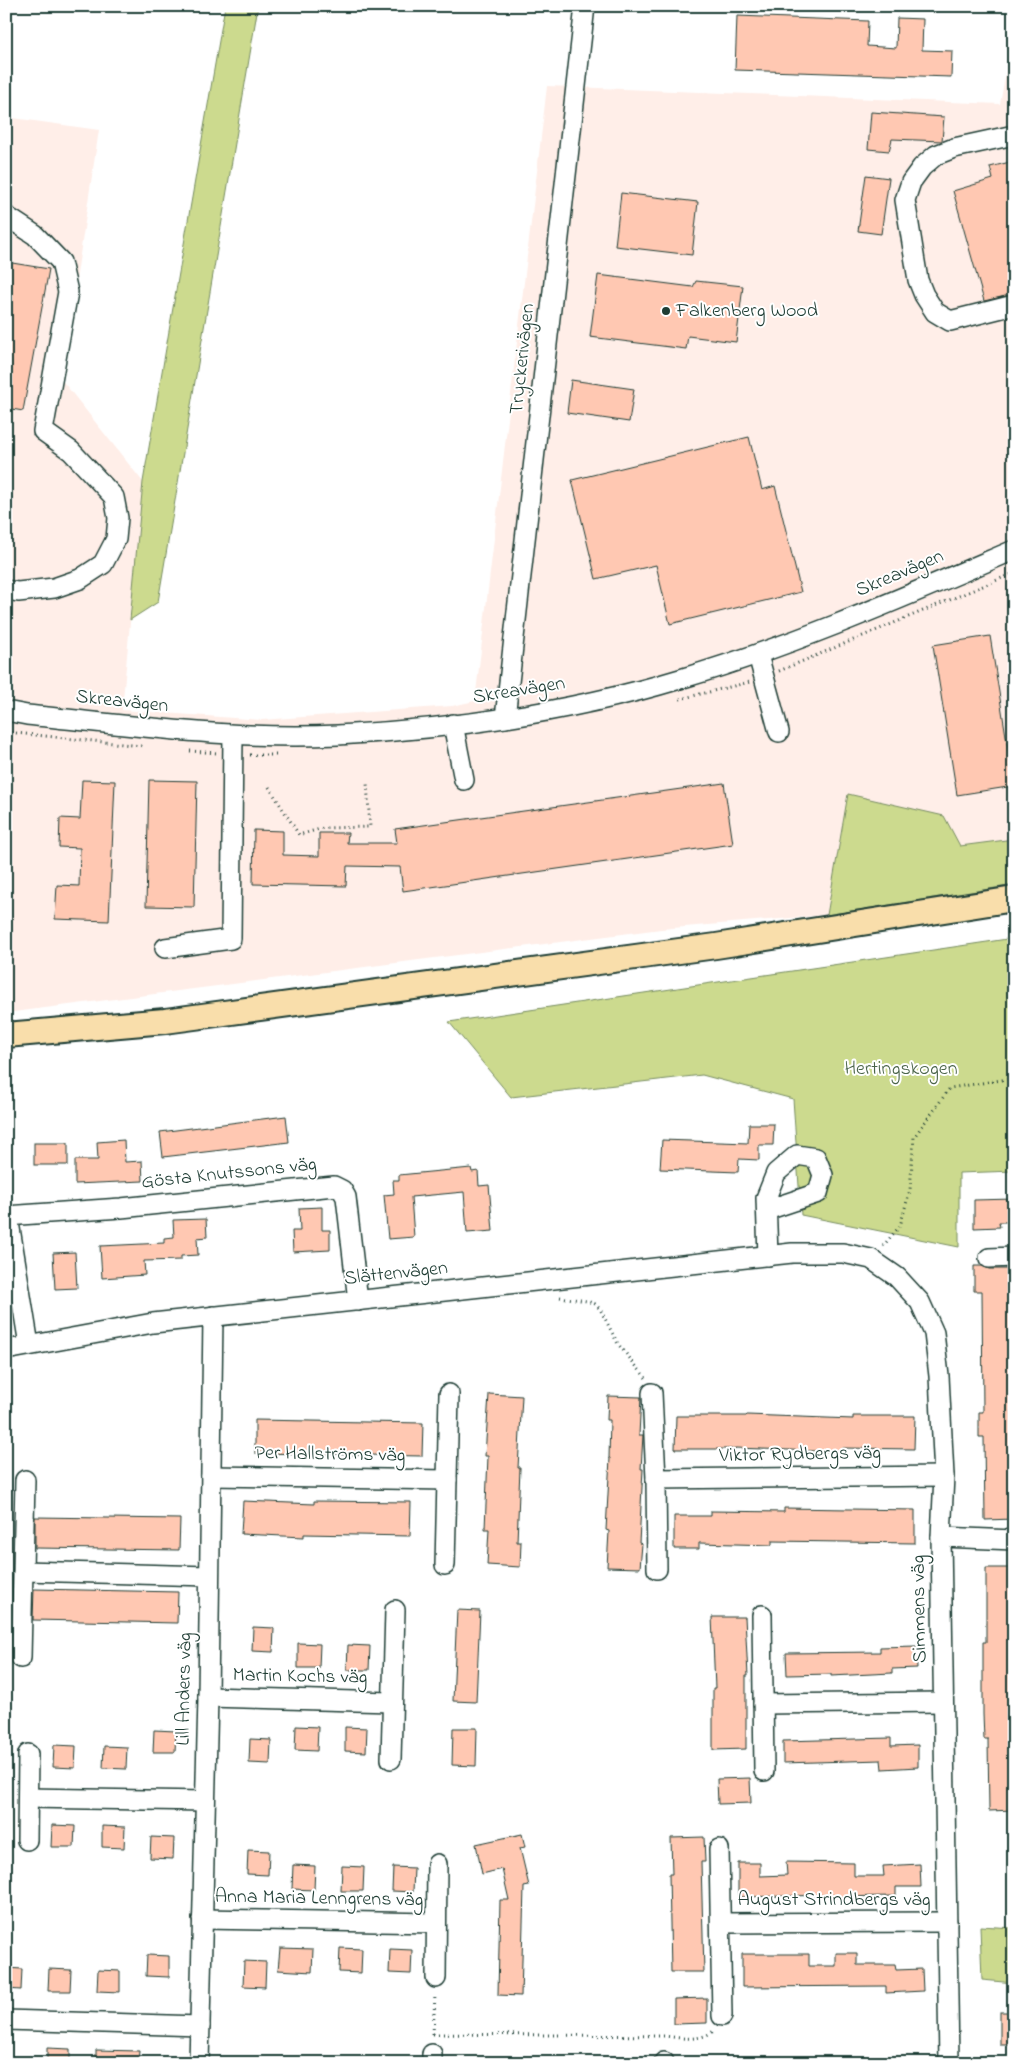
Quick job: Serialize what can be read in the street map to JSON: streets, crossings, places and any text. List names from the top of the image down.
{
  "streets": {
    "street": [
      "Tryckerivägen",
      "Skreavägen",
      "Gösta Knutssons väg",
      "Slättenvägen",
      "Per Hallströms väg",
      "Viktor Rydbergs väg",
      "Simmens väg",
      "Martin Kochs väg",
      "Lill Anders väg",
      "Anna Maria Lenngrens väg",
      "August Strindbergs väg"
    ]
  },
  "crossings": [
    ["Tryckerivägen", "Skreavägen"],
    ["Gösta Knutssons väg", "Slättenvägen"],
    ["Slättenvägen", "Simmens väg"],
    ["Slättenvägen", "Lill Anders väg"],
    ["Per Hallströms väg", "Lill Anders väg"],
    ["Viktor Rydbergs väg", "Simmens väg"],
    ["Simmens väg", "August Strindbergs väg"],
    ["Martin Kochs väg", "Lill Anders väg"],
    ["Lill Anders väg", "Anna Maria Lenngrens väg"]
  ],
  "parks": ["Hertingskogen"],
  "places": ["Falkenberg Wood"]
}
